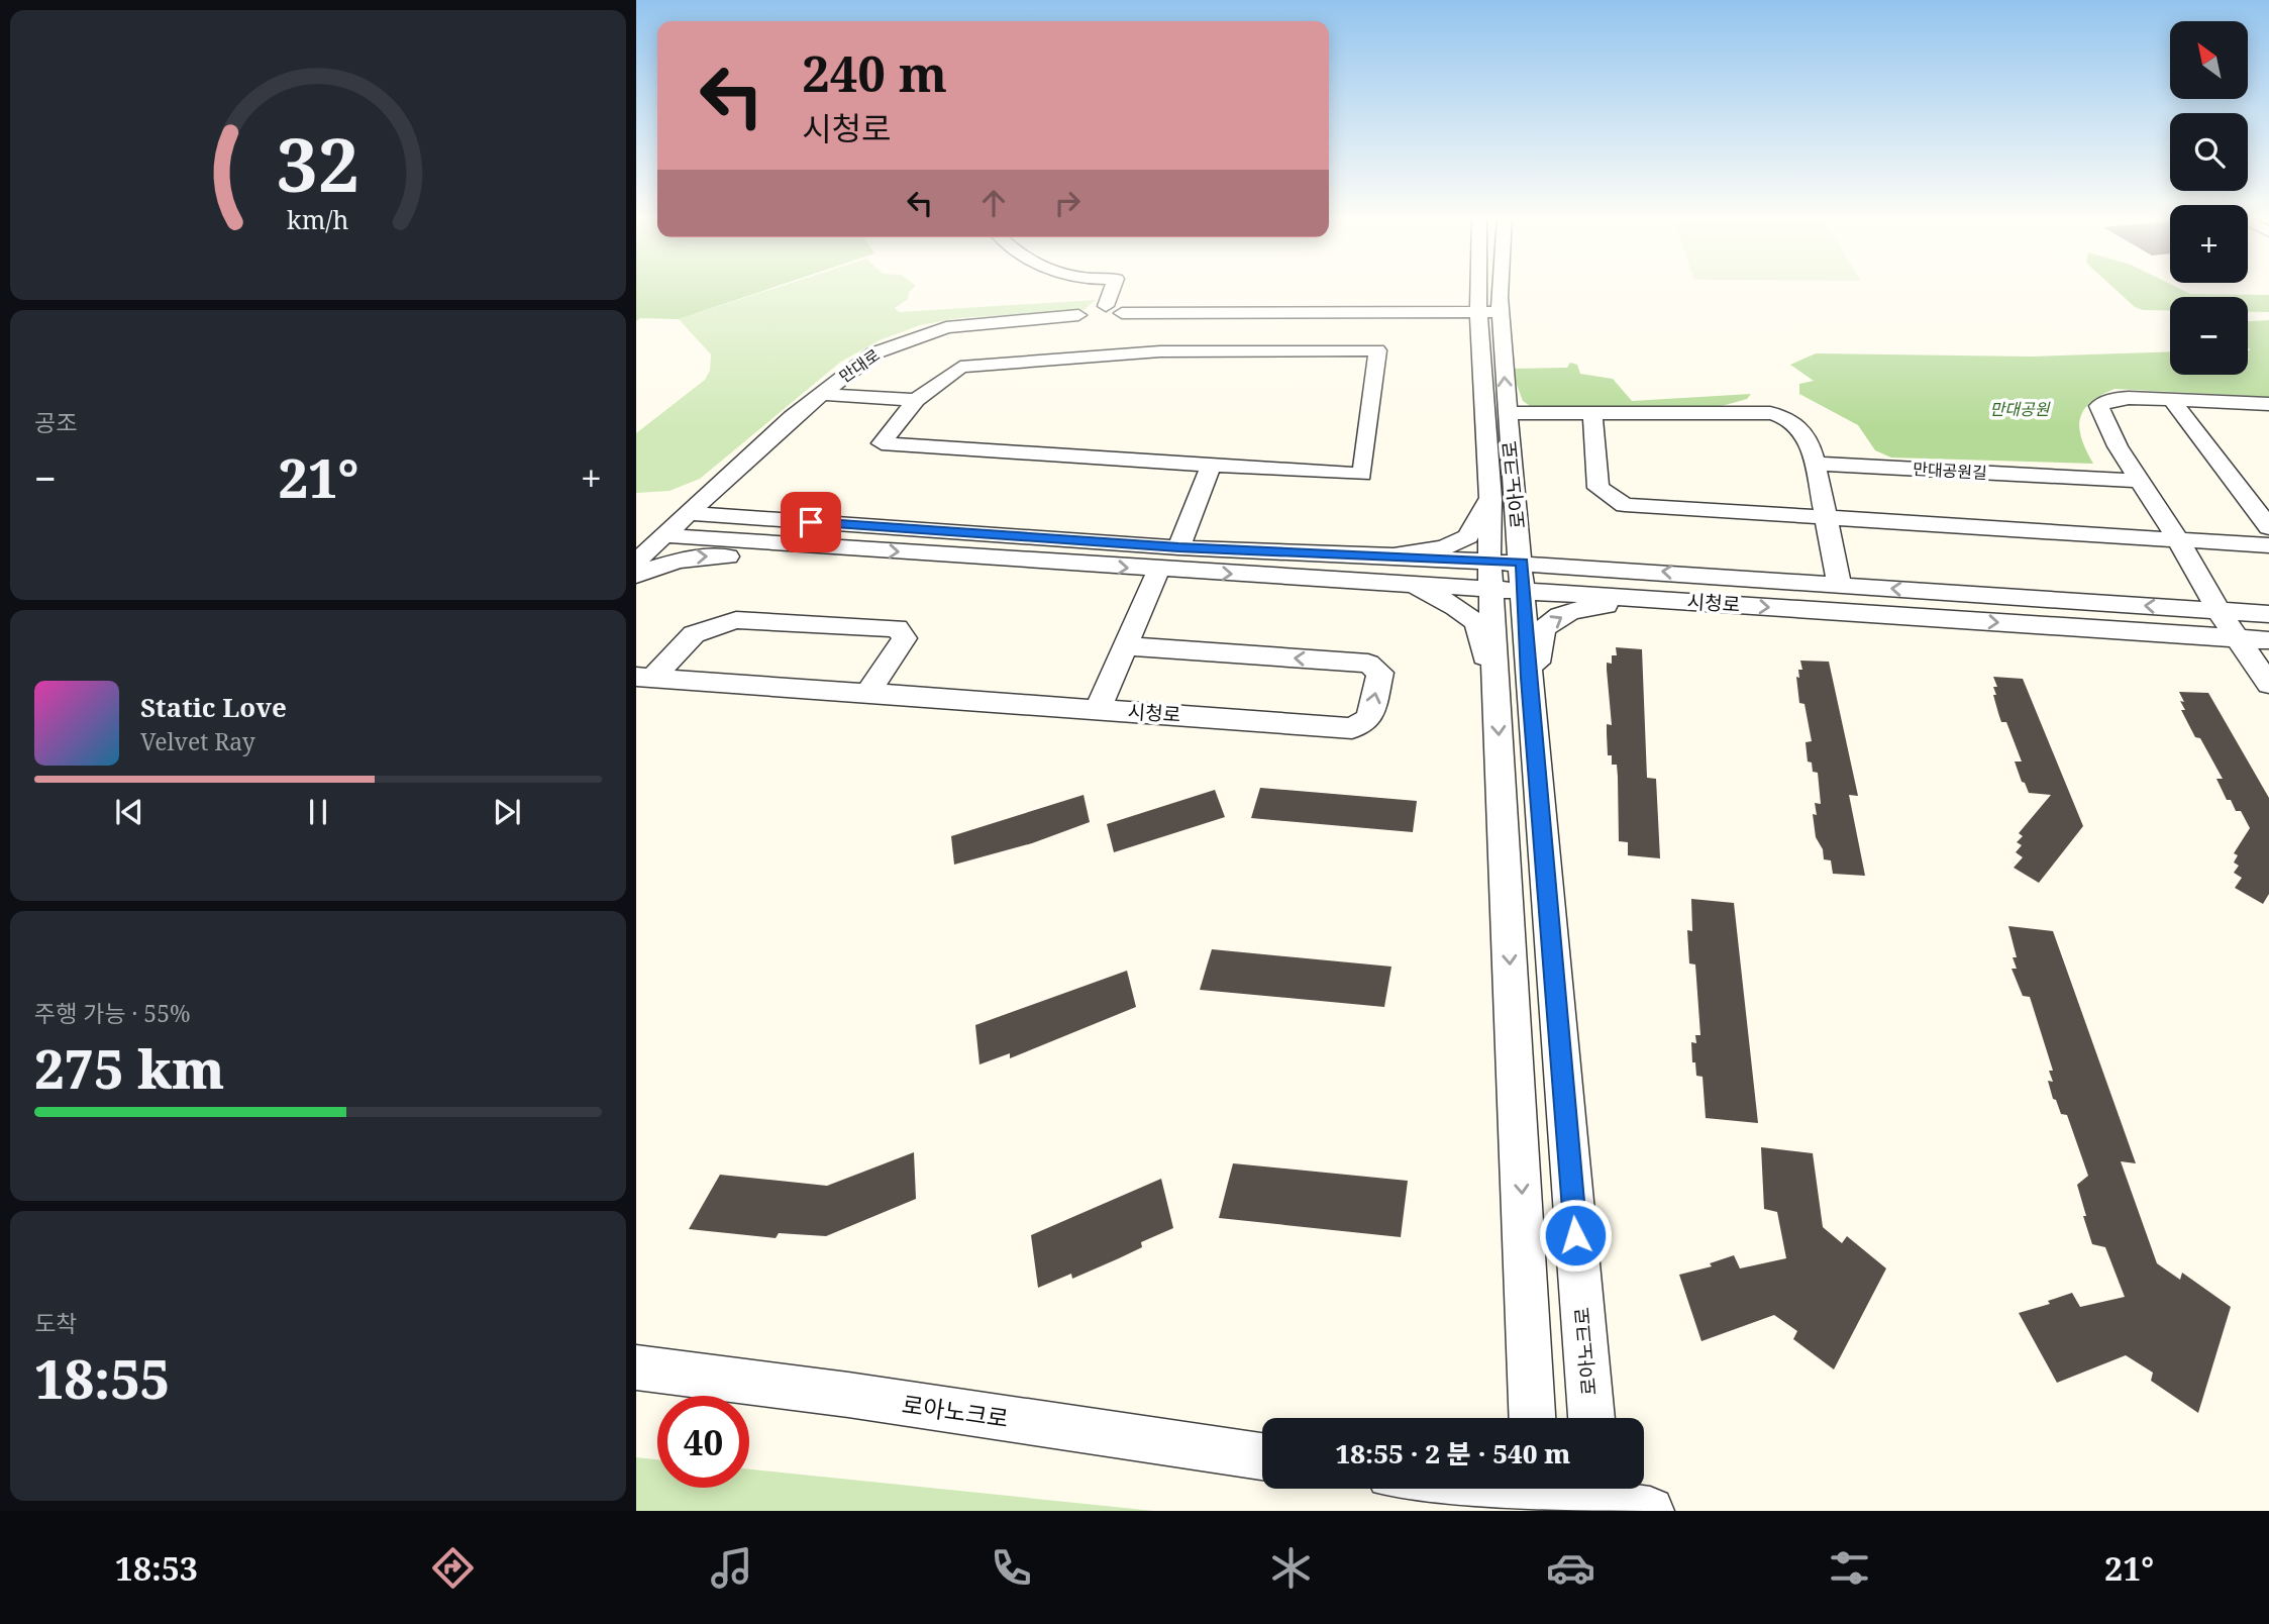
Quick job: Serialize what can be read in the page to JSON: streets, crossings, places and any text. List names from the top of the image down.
{
  "streets": {
    "street": [
      "만대로",
      "만대공원길",
      "로아노크로",
      "시청로"
    ]
  },
  "crossings": [
    ["만대로", "시청로"],
    ["로아노크로", "시청로"]
  ],
  "parks": ["만대공원"],
  "north": "top left",
  "page": {
    "map_buttons": ["+", "−"],
    "turn": ["240 m", "시청로"],
    "tile": [
      "공조",
      ["주행 가능 · 55%", "275 km"],
      ["도착", "18:55"]
    ],
    "heat": ["−", "21°", "+"],
    "song": ["Static Love", "Velvet Ray"],
    "limit": "40",
    "trip": "18:55 · 2 분 · 540 m",
    "tabs": ["18:53", "21°"],
    "gauge": ["32", "km/h"]
  }
}
